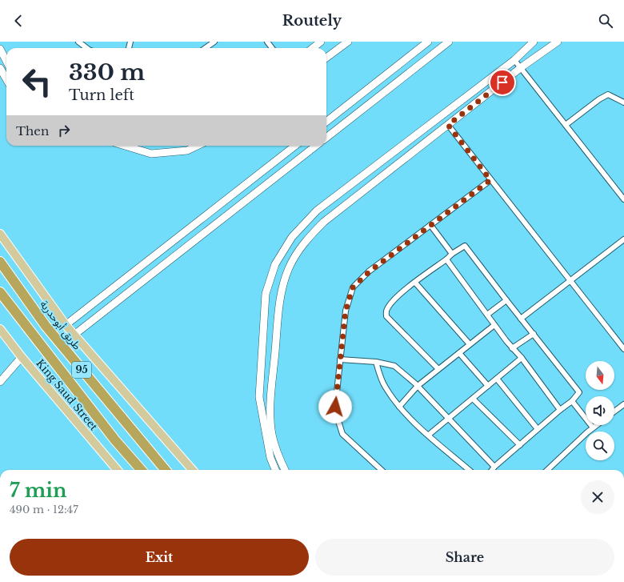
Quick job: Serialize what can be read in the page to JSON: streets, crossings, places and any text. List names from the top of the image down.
{
  "streets": {
    "highway": ["طريق أبوحدرية", "95"],
    "main road": ["King Saud Street"]
  },
  "north": "bottom",
  "page": {
    "header": "Routely",
    "turn": ["330 m", "Turn left"],
    "then": "Then",
    "heading": ["7 min", "490 m · 12:47"],
    "buttons": ["Exit", "Share"]
  }
}
